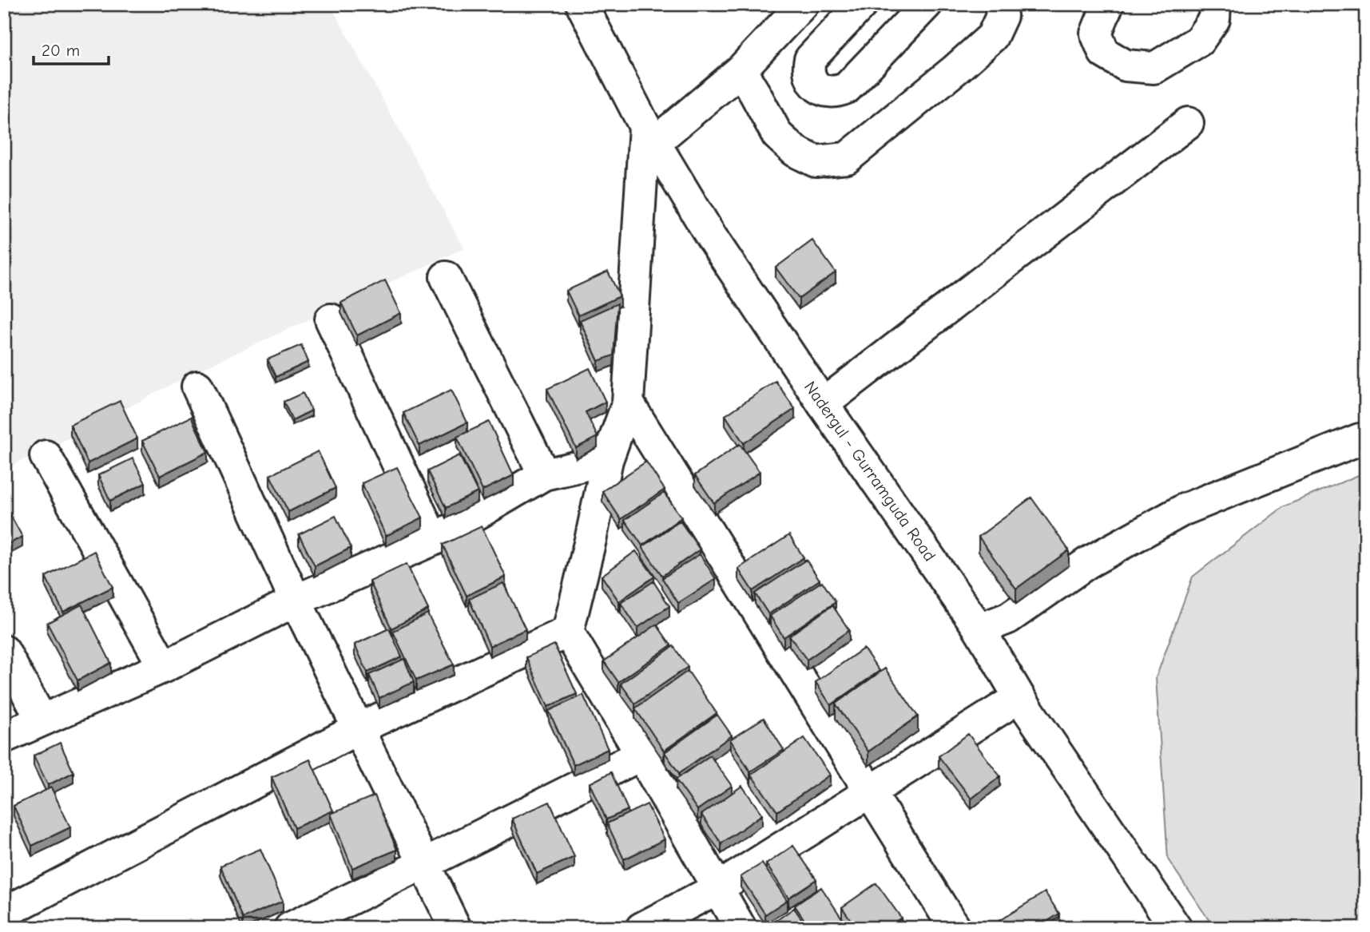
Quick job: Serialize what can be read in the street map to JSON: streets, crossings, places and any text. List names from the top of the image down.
{
  "streets": {
    "street": ["Nadergul - Gurramguda Road"]
  },
  "scale_bar": "20 m"
}
